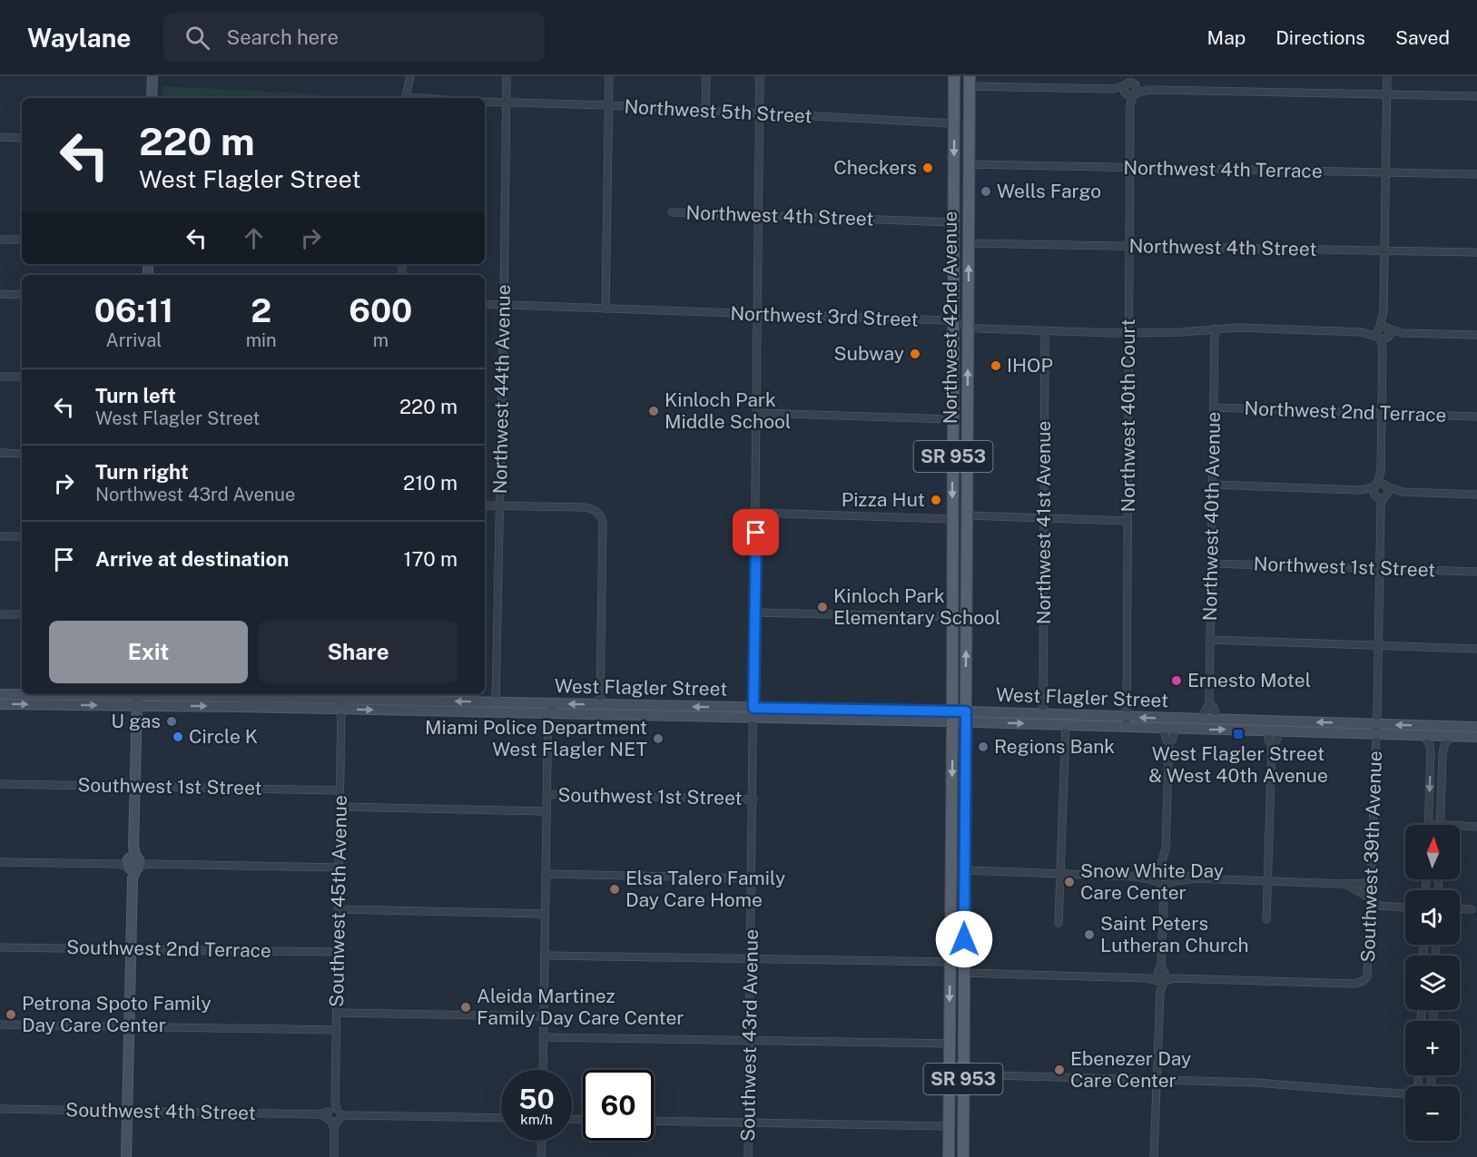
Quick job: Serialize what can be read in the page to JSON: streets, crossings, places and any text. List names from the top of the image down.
{
  "streets": {
    "main road": ["Northwest 42nd Avenue", "SR 953", "West Flagler Street"],
    "street": [
      "Northwest 5th Street",
      "Northwest 4th Terrace",
      "Northwest 4th Street",
      "Northwest 3rd Street",
      "Northwest 44th Avenue",
      "Northwest 2nd Terrace",
      "Northwest 40th Court",
      "Northwest 40th Avenue",
      "Northwest 41st Avenue",
      "Northwest 1st Street",
      "Southwest 1st Street",
      "Southwest 39th Avenue",
      "Southwest 45th Avenue",
      "Southwest 2nd Terrace",
      "Southwest 43rd Avenue",
      "Southwest 4th Street"
    ]
  },
  "crossings": [
    ["Northwest 5th Street", "Northwest 42nd Avenue"],
    ["Northwest 5th Street", "Northwest 44th Avenue"],
    ["Northwest 5th Street", "Southwest 43rd Avenue"],
    ["Northwest 4th Terrace", "Northwest 42nd Avenue"],
    ["Northwest 4th Terrace", "Northwest 40th Court"],
    ["Northwest 4th Street", "Northwest 42nd Avenue"],
    ["Northwest 4th Street", "Northwest 40th Court"],
    ["Northwest 4th Street", "Southwest 43rd Avenue"],
    ["Northwest 3rd Street", "Northwest 42nd Avenue"],
    ["Northwest 3rd Street", "Northwest 44th Avenue"],
    ["Northwest 3rd Street", "Northwest 40th Court"],
    ["Northwest 3rd Street", "Northwest 40th Avenue"],
    ["Northwest 3rd Street", "Northwest 41st Avenue"],
    ["Northwest 3rd Street", "Southwest 43rd Avenue"],
    ["Northwest 42nd Avenue", "SR 953"],
    ["Northwest 42nd Avenue", "West Flagler Street"],
    ["Northwest 44th Avenue", "West Flagler Street"],
    ["Northwest 2nd Terrace", "Northwest 40th Avenue"],
    ["Northwest 40th Court", "West Flagler Street"],
    ["SR 953", "West Flagler Street"],
    ["Northwest 40th Avenue", "Northwest 1st Street"],
    ["Northwest 40th Avenue", "West Flagler Street"],
    ["Northwest 41st Avenue", "West Flagler Street"],
    ["Northwest 1st Street", "Southwest 39th Avenue"],
    ["West Flagler Street", "Southwest 39th Avenue"],
    ["West Flagler Street", "Southwest 45th Avenue"],
    ["West Flagler Street", "Southwest 43rd Avenue"],
    ["Southwest 1st Street", "Southwest 45th Avenue"],
    ["Southwest 1st Street", "Southwest 43rd Avenue"],
    ["Southwest 45th Avenue", "Southwest 2nd Terrace"],
    ["Southwest 45th Avenue", "Southwest 4th Street"]
  ],
  "places": {
    "other": [
      "Checkers",
      "Wells Fargo",
      "Subway",
      "IHOP",
      "Kinloch Park Middle School",
      "Pizza Hut",
      "Kinloch Park Elementary School",
      "Ernesto Motel",
      "U gas",
      "Circle K",
      "Miami Police Department West Flagler NET",
      "Regions Bank",
      "Snow White Day Care Center",
      "Elsa Talero Family Day Care Home",
      "Saint Peters Lutheran Church",
      "Aleida Martinez Family Day Care Center",
      "Petrona Spoto Family Day Care Center",
      "Ebenezer Day Care Center"
    ],
    "transit": ["West Flagler Street & West 40th Avenue"]
  },
  "north": "top",
  "page": {
    "header": "Waylane",
    "search": "Search here",
    "nav": ["Map", "Directions", "Saved"],
    "turn": ["220 m", "West Flagler Street"],
    "eta": [
      "06:11",
      "Arrival",
      "2",
      "min",
      "600",
      "m"
    ],
    "list": [
      {
        "name": "Turn left",
        "note": "West Flagler Street",
        "value": "220 m"
      },
      {
        "name": "Turn right",
        "note": "Northwest 43rd Avenue",
        "value": "210 m"
      },
      {
        "name": "Arrive at destination",
        "value": "170 m"
      }
    ],
    "buttons": ["Exit", "Share"],
    "map_buttons": ["+", "−"],
    "speed": "50 km/h",
    "limit": "60"
  }
}
